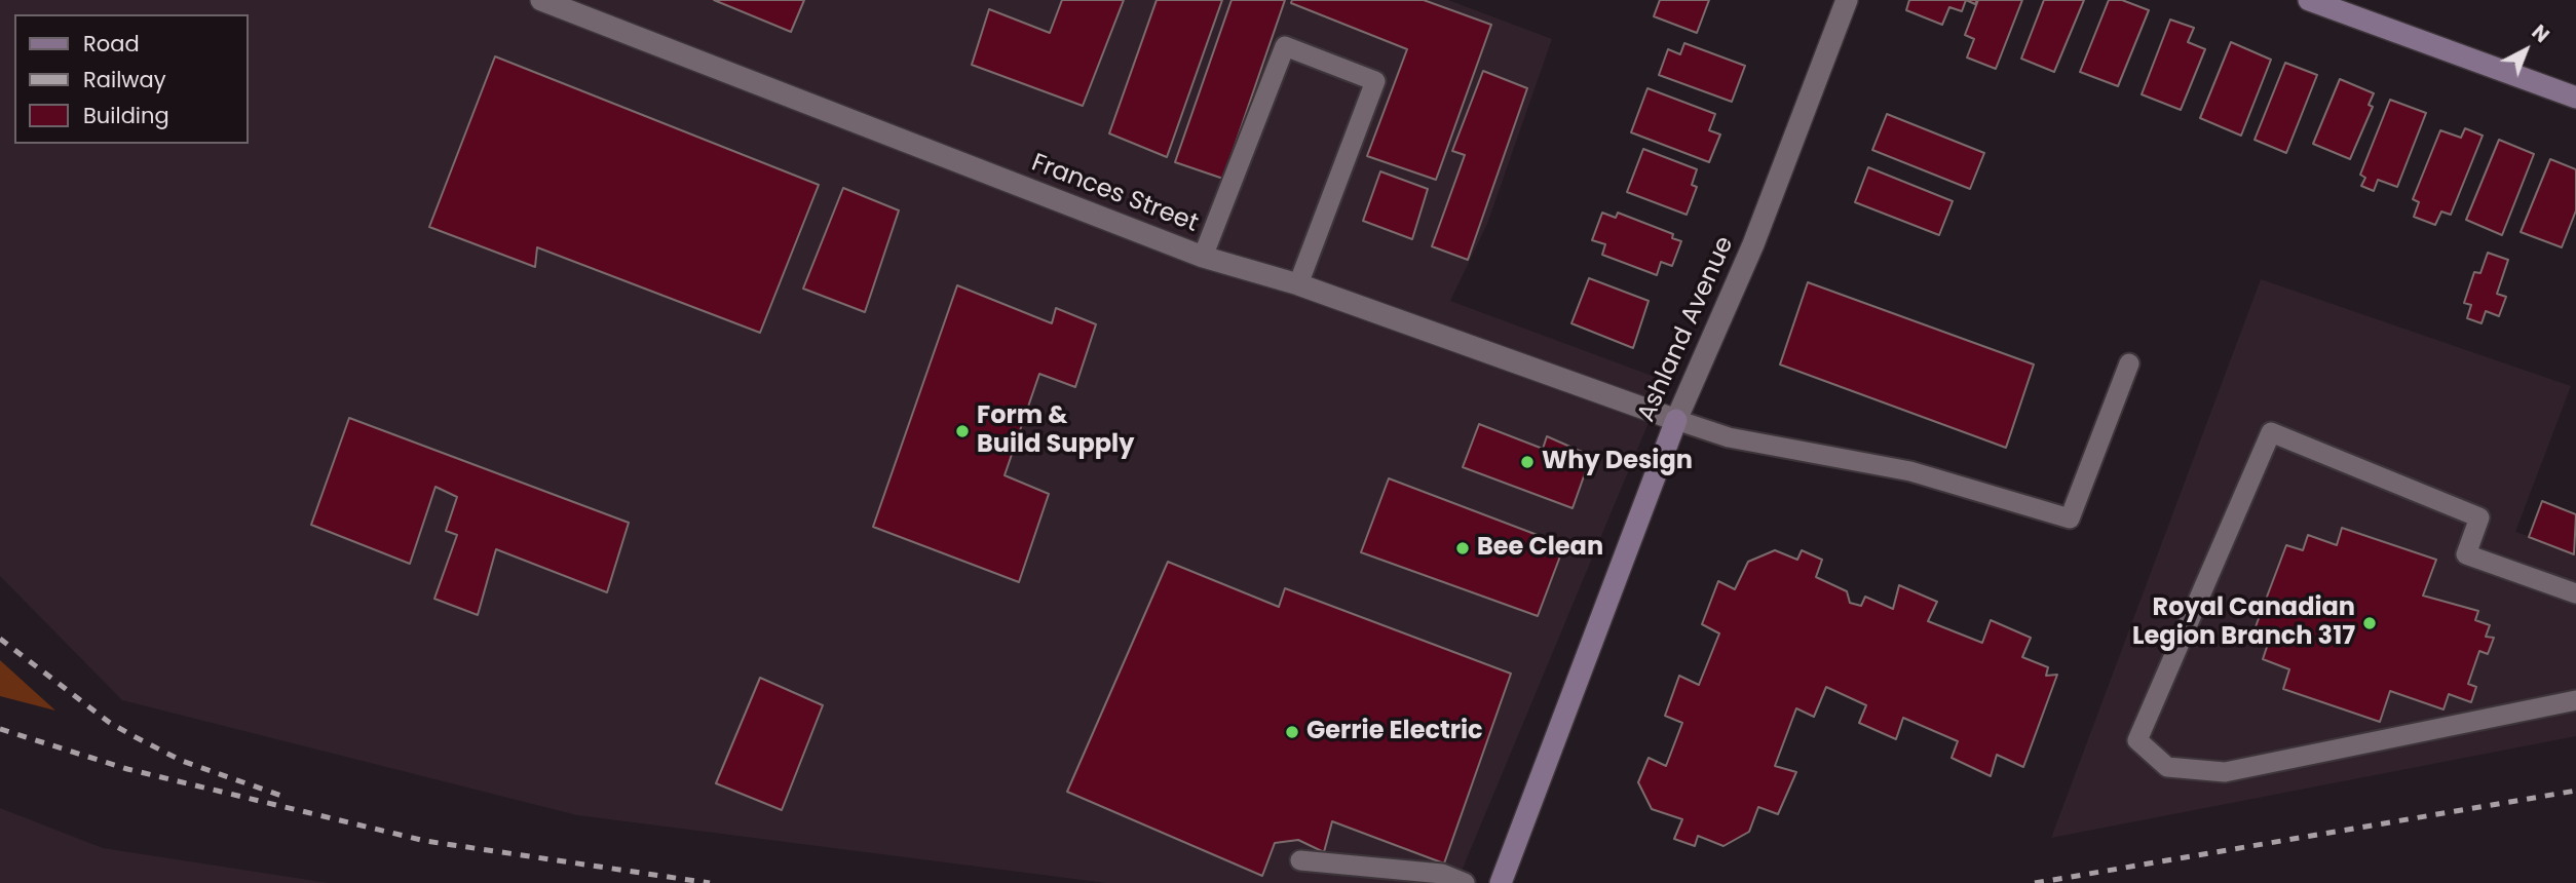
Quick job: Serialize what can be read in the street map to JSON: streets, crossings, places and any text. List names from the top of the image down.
{
  "streets": {
    "street": ["Frances Street", "Ashland Avenue"]
  },
  "crossings": [
    ["Frances Street", "Ashland Avenue"]
  ],
  "places": [
    "Form & Build Supply",
    "Why Design",
    "Bee Clean",
    "Royal Canadian Legion Branch 317",
    "Gerrie Electric"
  ],
  "legend": ["Road", "Railway", "Building"],
  "north": "top right"
}
